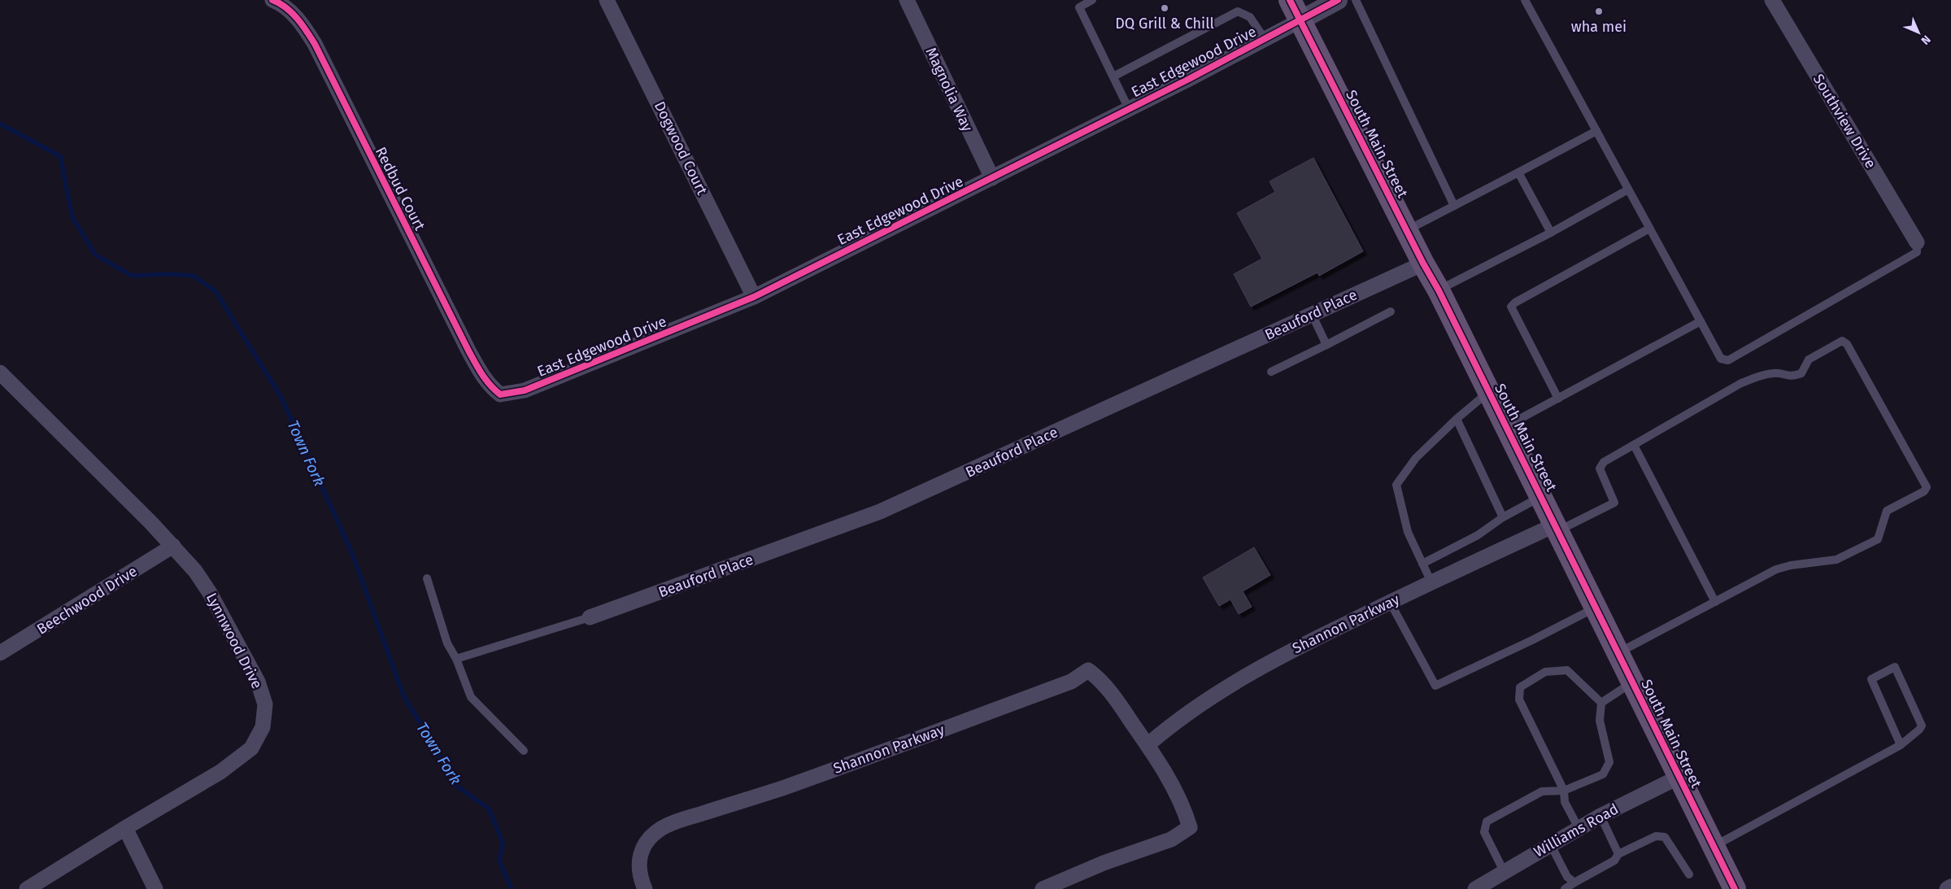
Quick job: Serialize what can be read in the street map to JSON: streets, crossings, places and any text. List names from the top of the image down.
{
  "streets": {
    "main road": ["South Main Street"],
    "street": [
      "East Edgewood Drive",
      "Magnolia Way",
      "Southview Drive",
      "Dogwood Court",
      "Redbud Court",
      "Beauford Place",
      "Beechwood Drive",
      "Shannon Parkway",
      "Lynnwood Drive",
      "Williams Road"
    ]
  },
  "crossings": [
    ["East Edgewood Drive", "Magnolia Way"],
    ["East Edgewood Drive", "South Main Street"],
    ["East Edgewood Drive", "Dogwood Court"],
    ["East Edgewood Drive", "Redbud Court"],
    ["South Main Street", "Beauford Place"],
    ["South Main Street", "Shannon Parkway"],
    ["South Main Street", "Williams Road"],
    ["Beechwood Drive", "Lynnwood Drive"]
  ],
  "water": ["Town Fork"],
  "places": ["DQ Grill & Chill", "wha mei"],
  "north": "bottom right"
}
